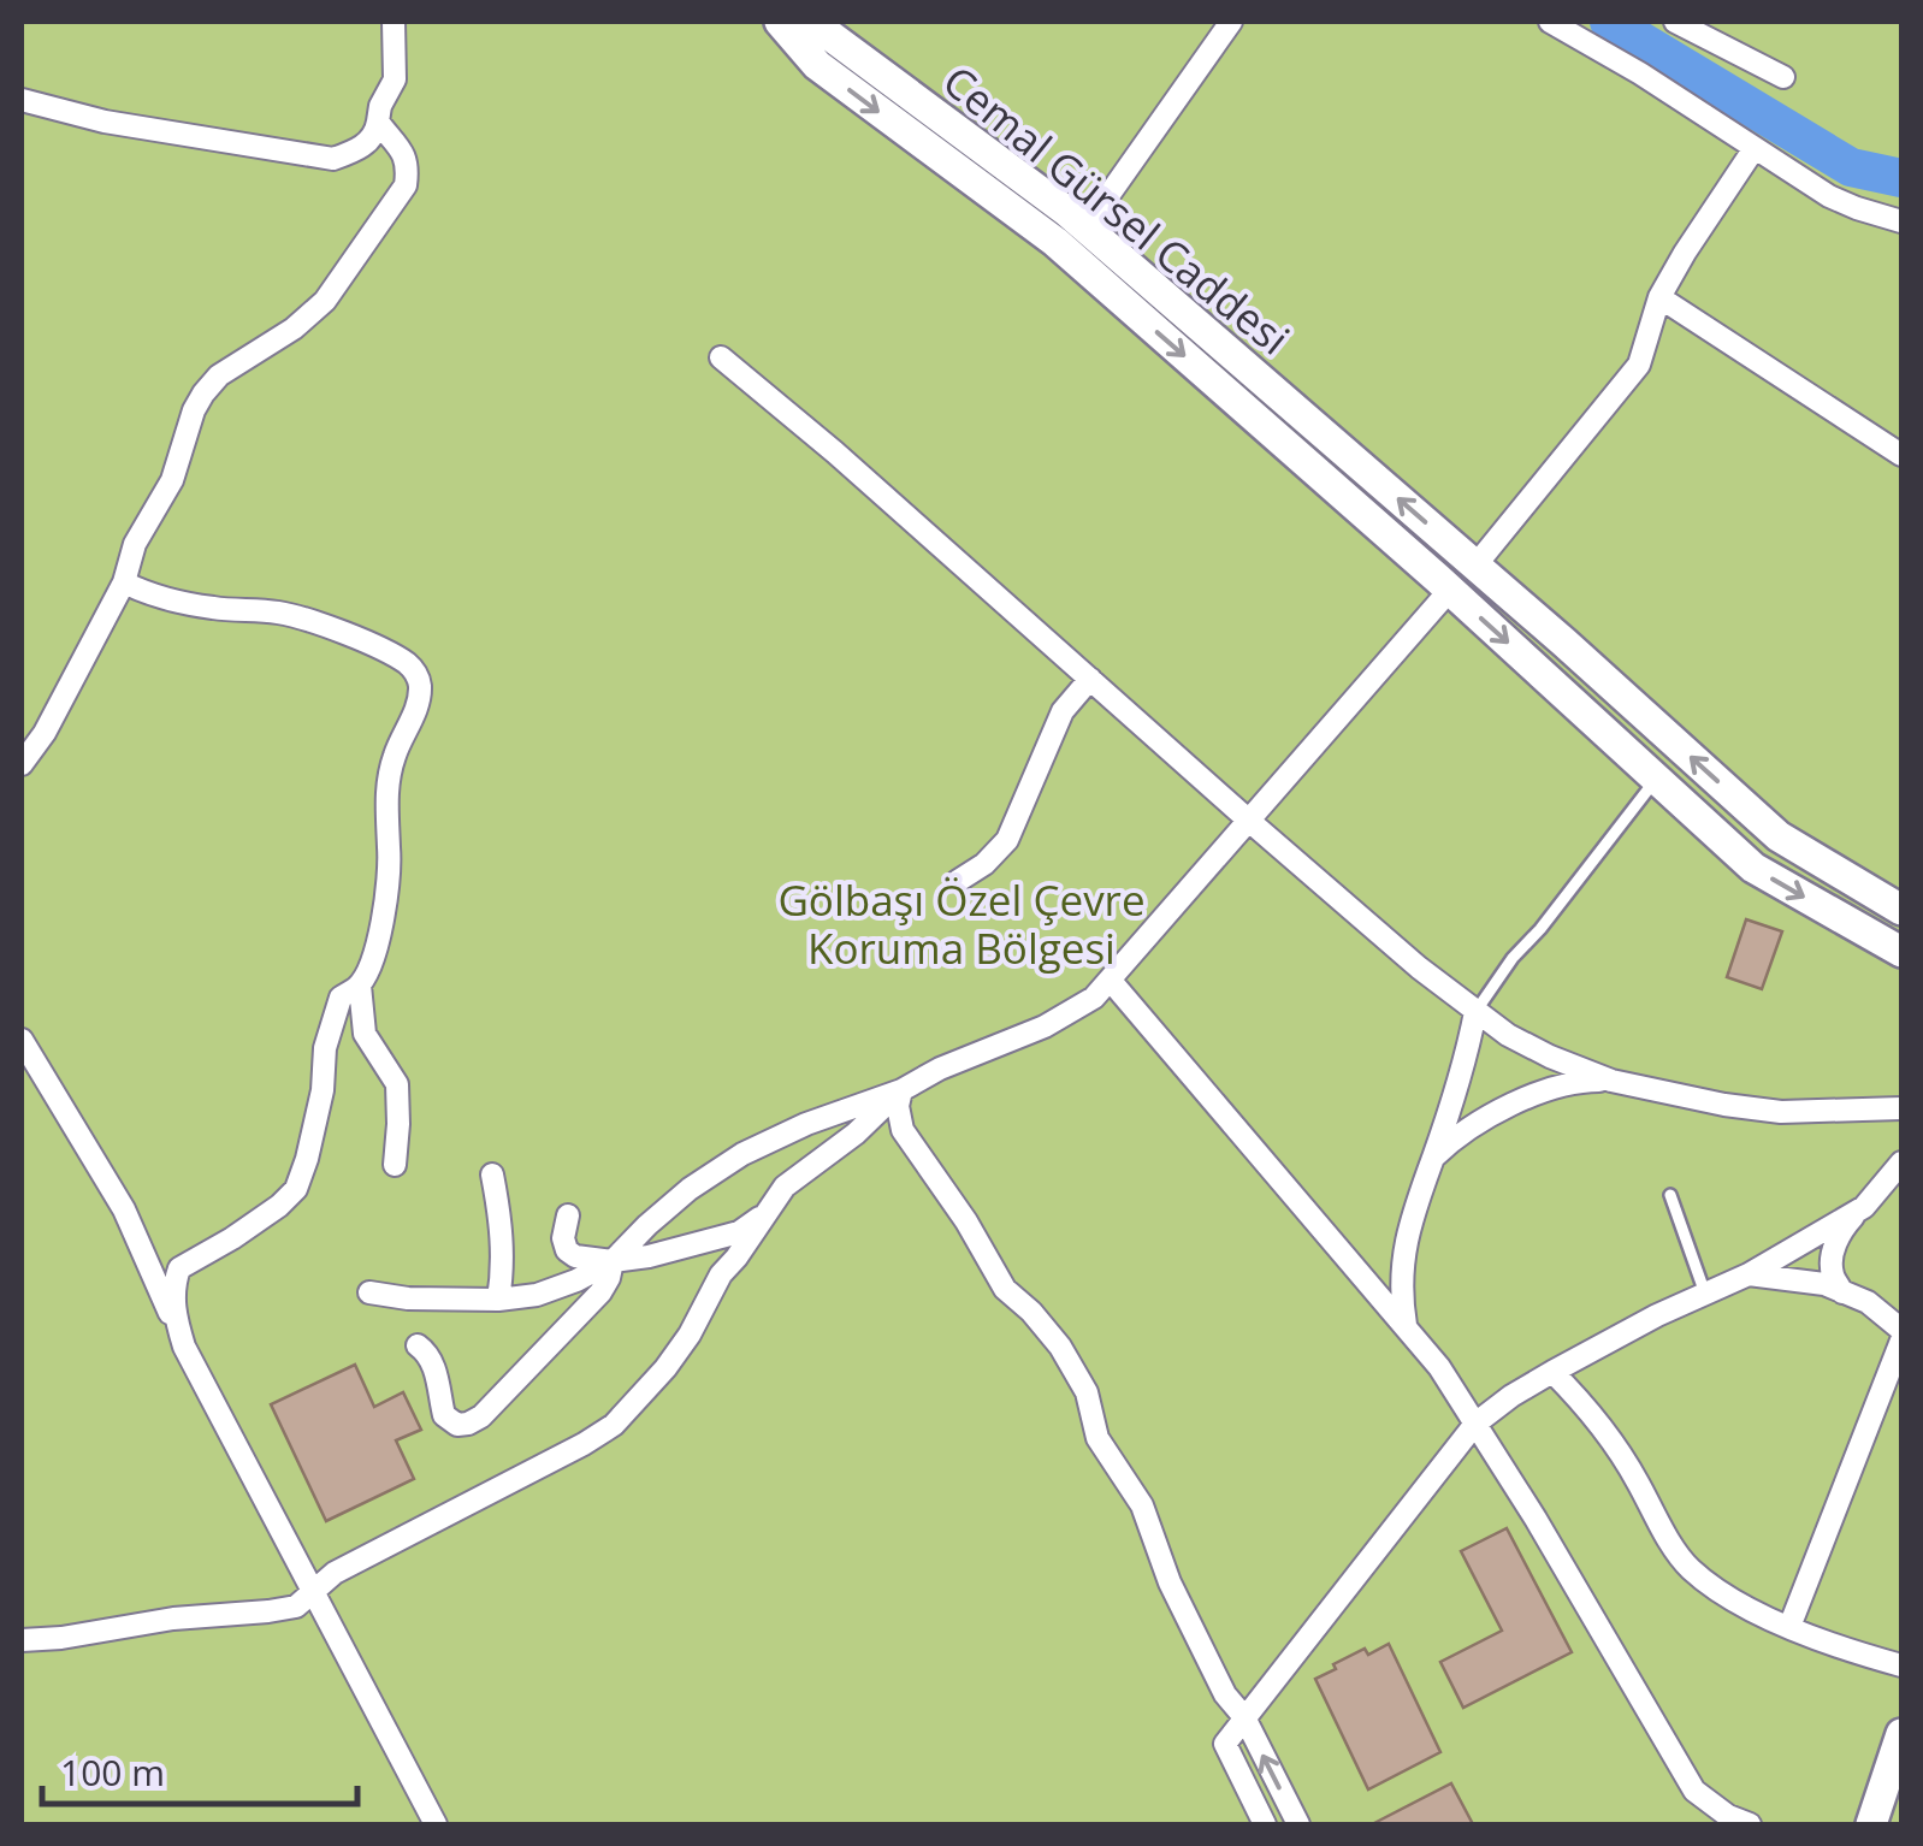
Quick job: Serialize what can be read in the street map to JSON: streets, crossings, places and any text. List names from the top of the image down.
{
  "streets": {
    "street": ["Cemal Gürsel Caddesi"]
  },
  "parks": ["Gölbaşı Özel Çevre Koruma Bölgesi"],
  "scale_bar": "100 m"
}
